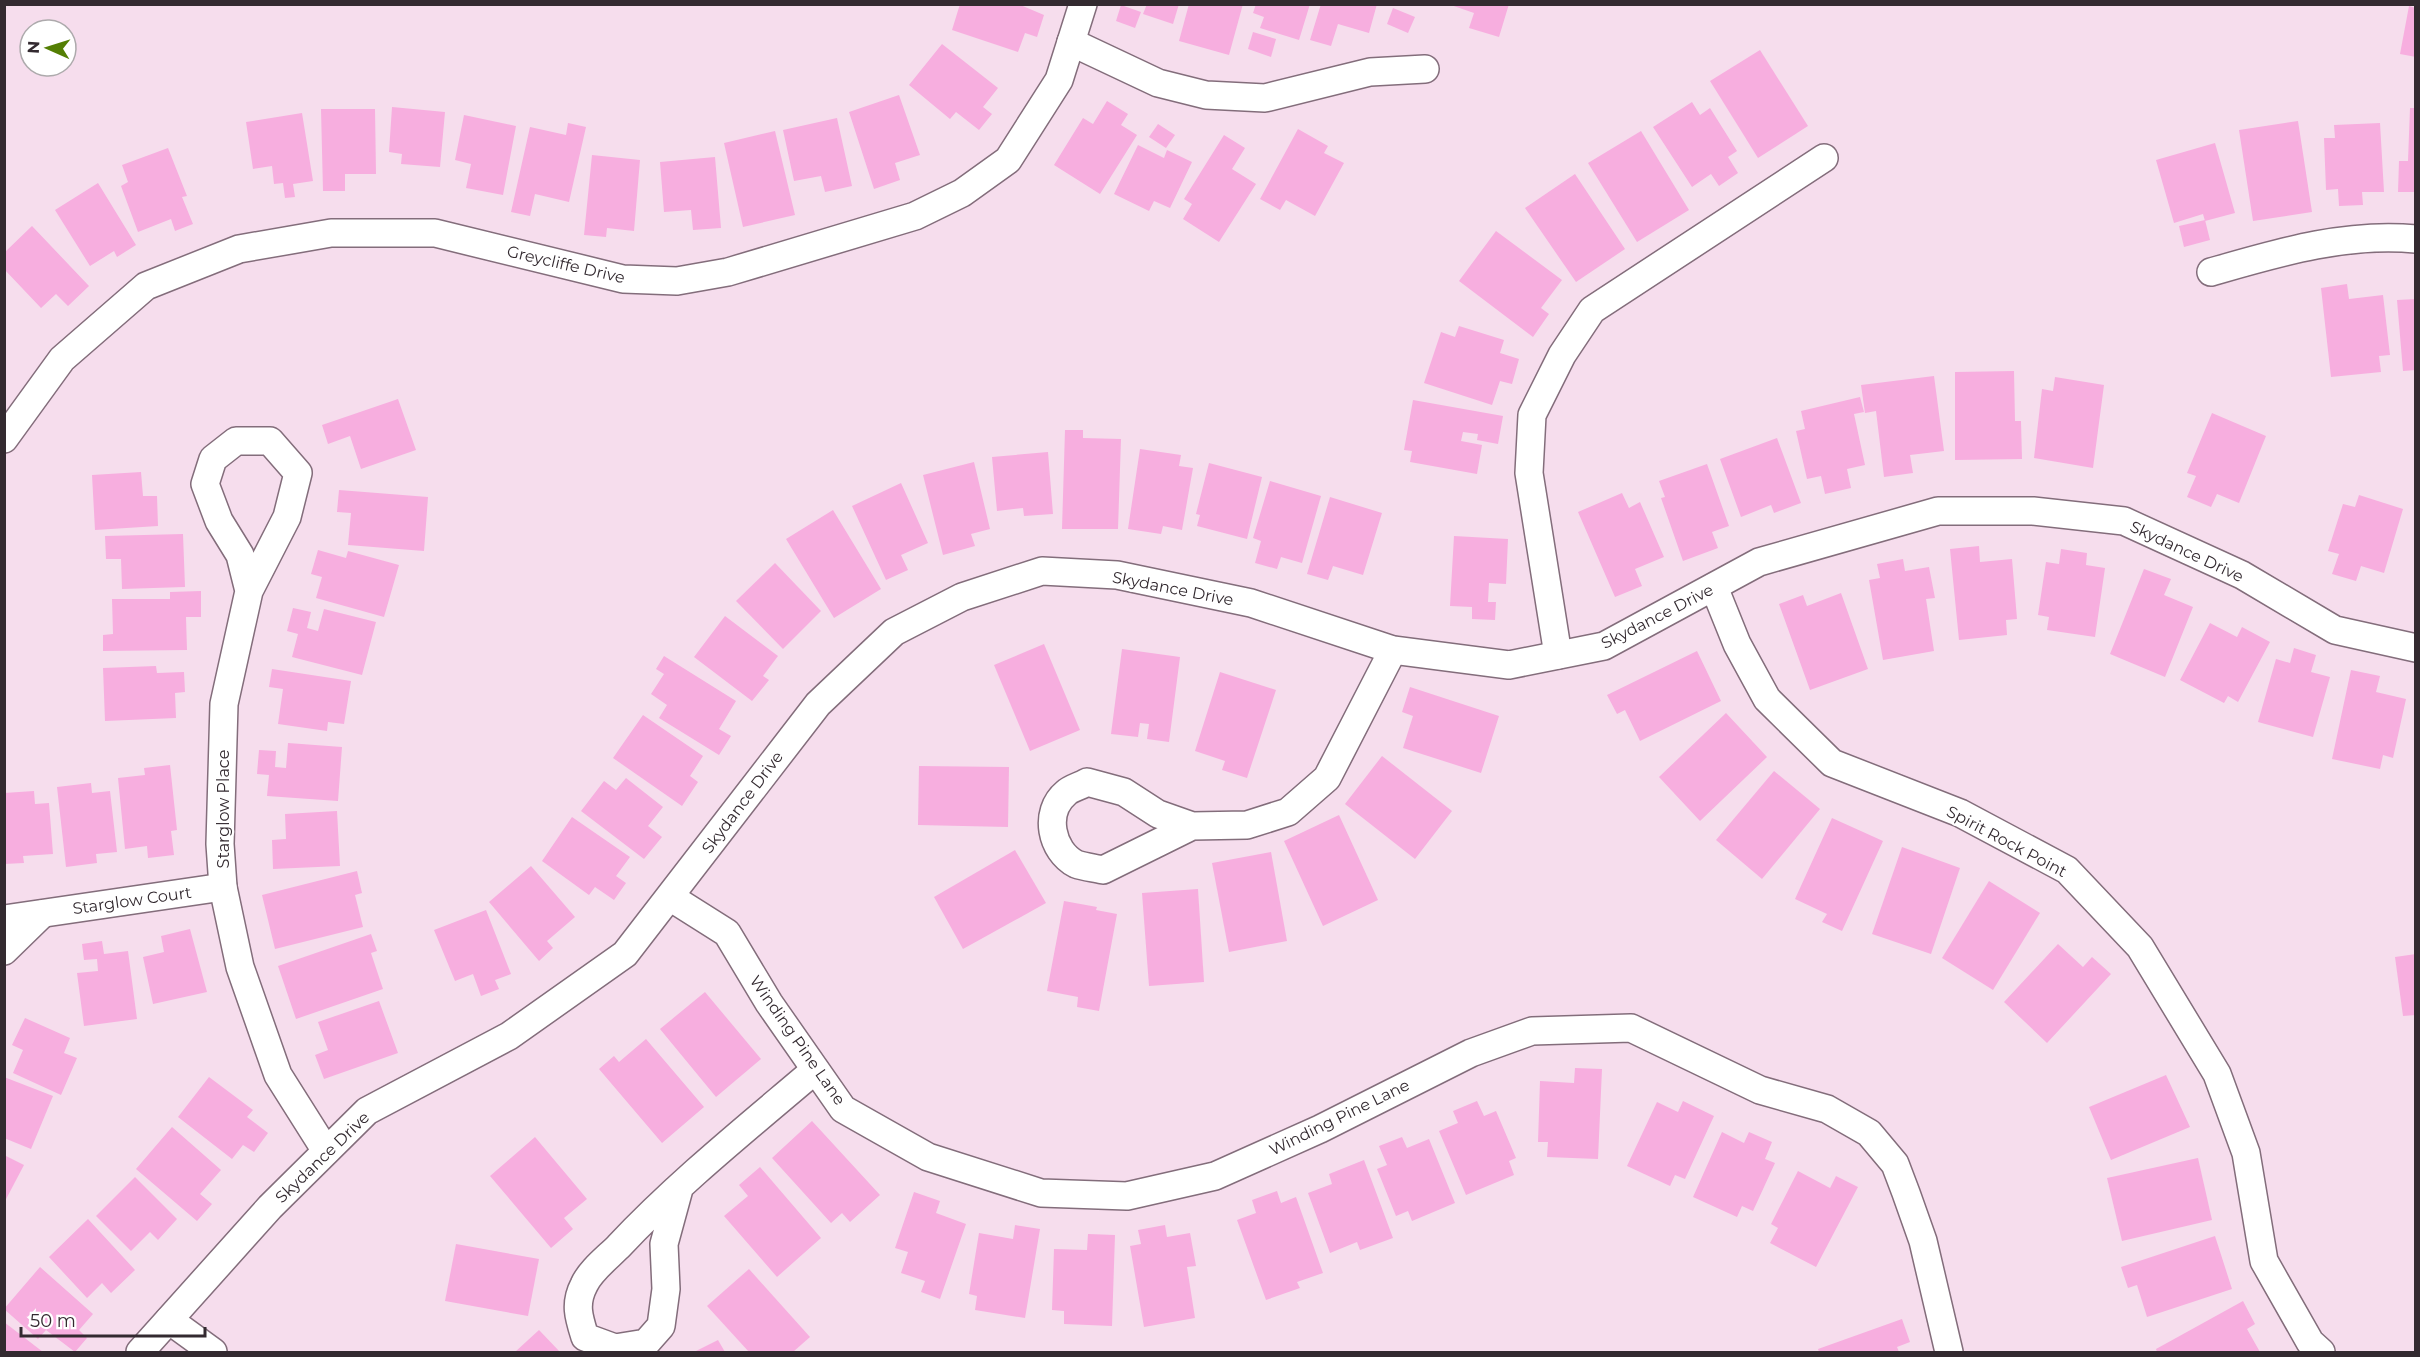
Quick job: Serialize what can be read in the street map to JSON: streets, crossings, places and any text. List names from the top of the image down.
{
  "streets": {
    "street": [
      "Greycliffe Drive",
      "Skydance Drive",
      "Starglow Place",
      "Spirit Rock Point",
      "Starglow Court",
      "Winding Pine Lane"
    ]
  },
  "crossings": [
    ["Skydance Drive", "Starglow Place"],
    ["Skydance Drive", "Spirit Rock Point"],
    ["Skydance Drive", "Winding Pine Lane"],
    ["Starglow Place", "Starglow Court"]
  ],
  "scale_bar": "50 m",
  "north": "left"
}
